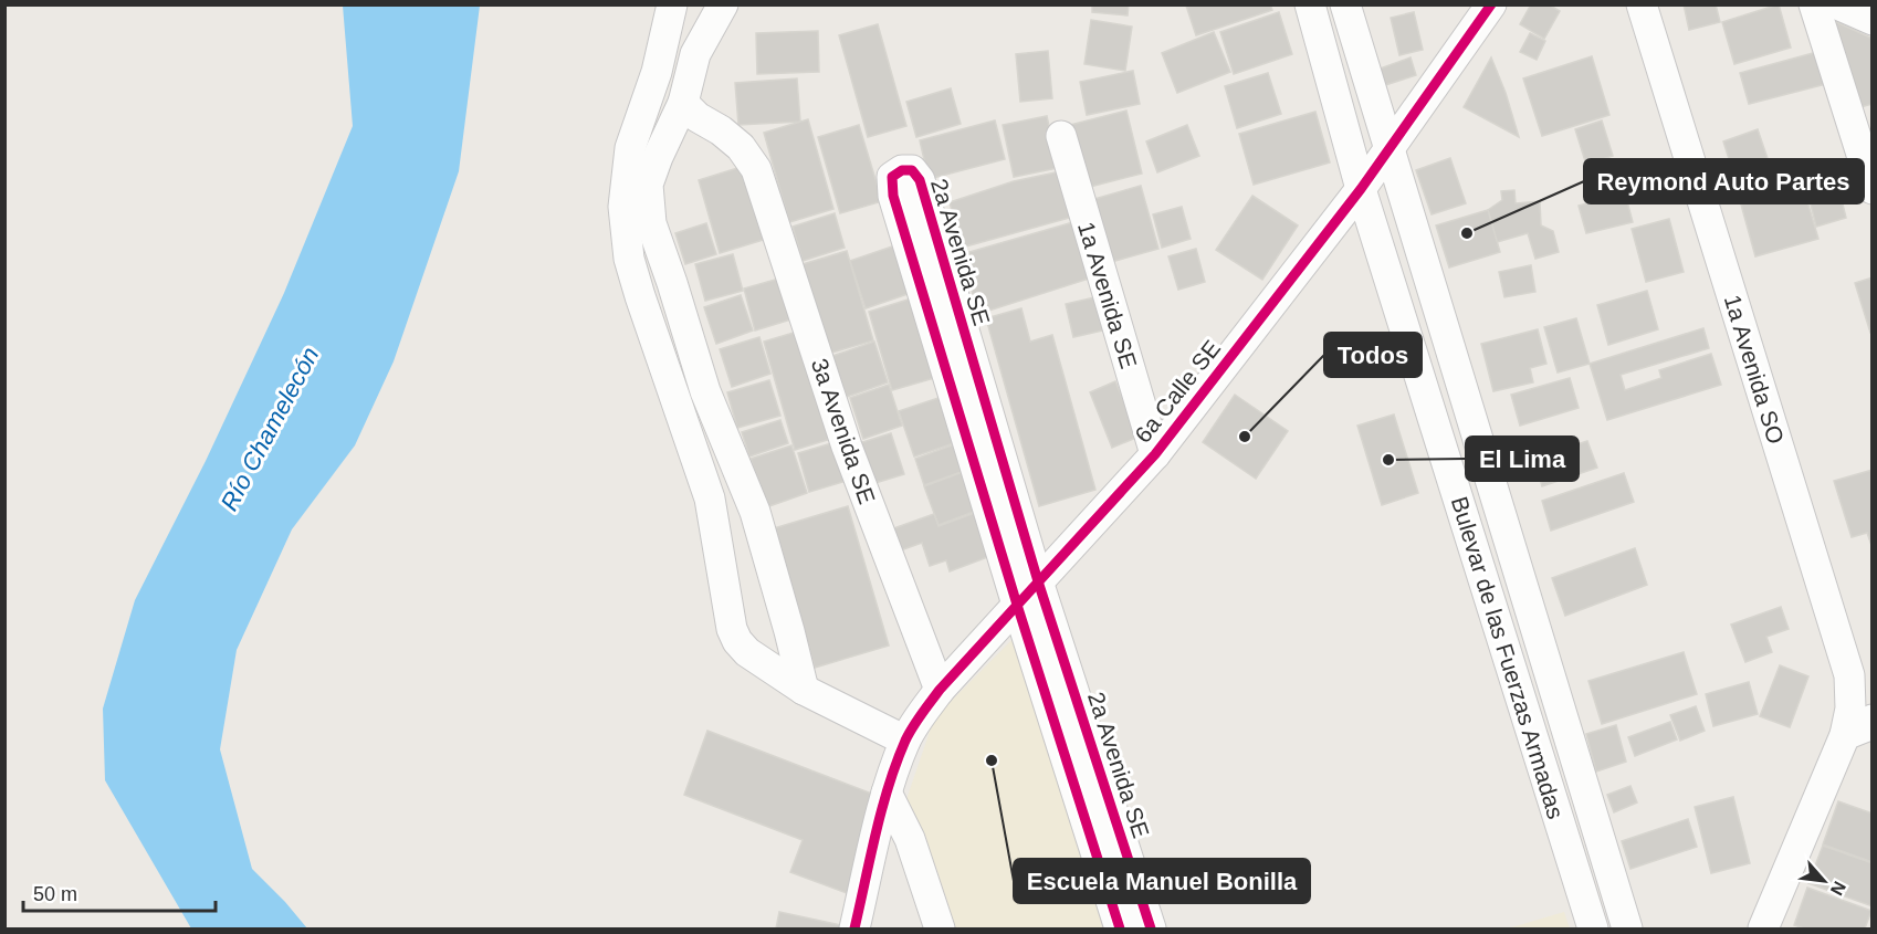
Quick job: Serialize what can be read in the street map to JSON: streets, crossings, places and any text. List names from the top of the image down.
{
  "streets": {
    "street": [
      "2a Avenida SE",
      "1a Avenida SE",
      "1a Avenida SO",
      "6a Calle SE",
      "3a Avenida SE",
      "Bulevar de las Fuerzas Armadas"
    ]
  },
  "crossings": [
    ["2a Avenida SE", "6a Calle SE"],
    ["1a Avenida SE", "6a Calle SE"],
    ["6a Calle SE", "3a Avenida SE"],
    ["6a Calle SE", "Bulevar de las Fuerzas Armadas"]
  ],
  "water": ["Río Chamelecón"],
  "places": [
    "Reymond Auto Partes",
    "Todos",
    "El Lima",
    "Escuela Manuel Bonilla"
  ],
  "scale_bar": "50 m",
  "north": "bottom right"
}
